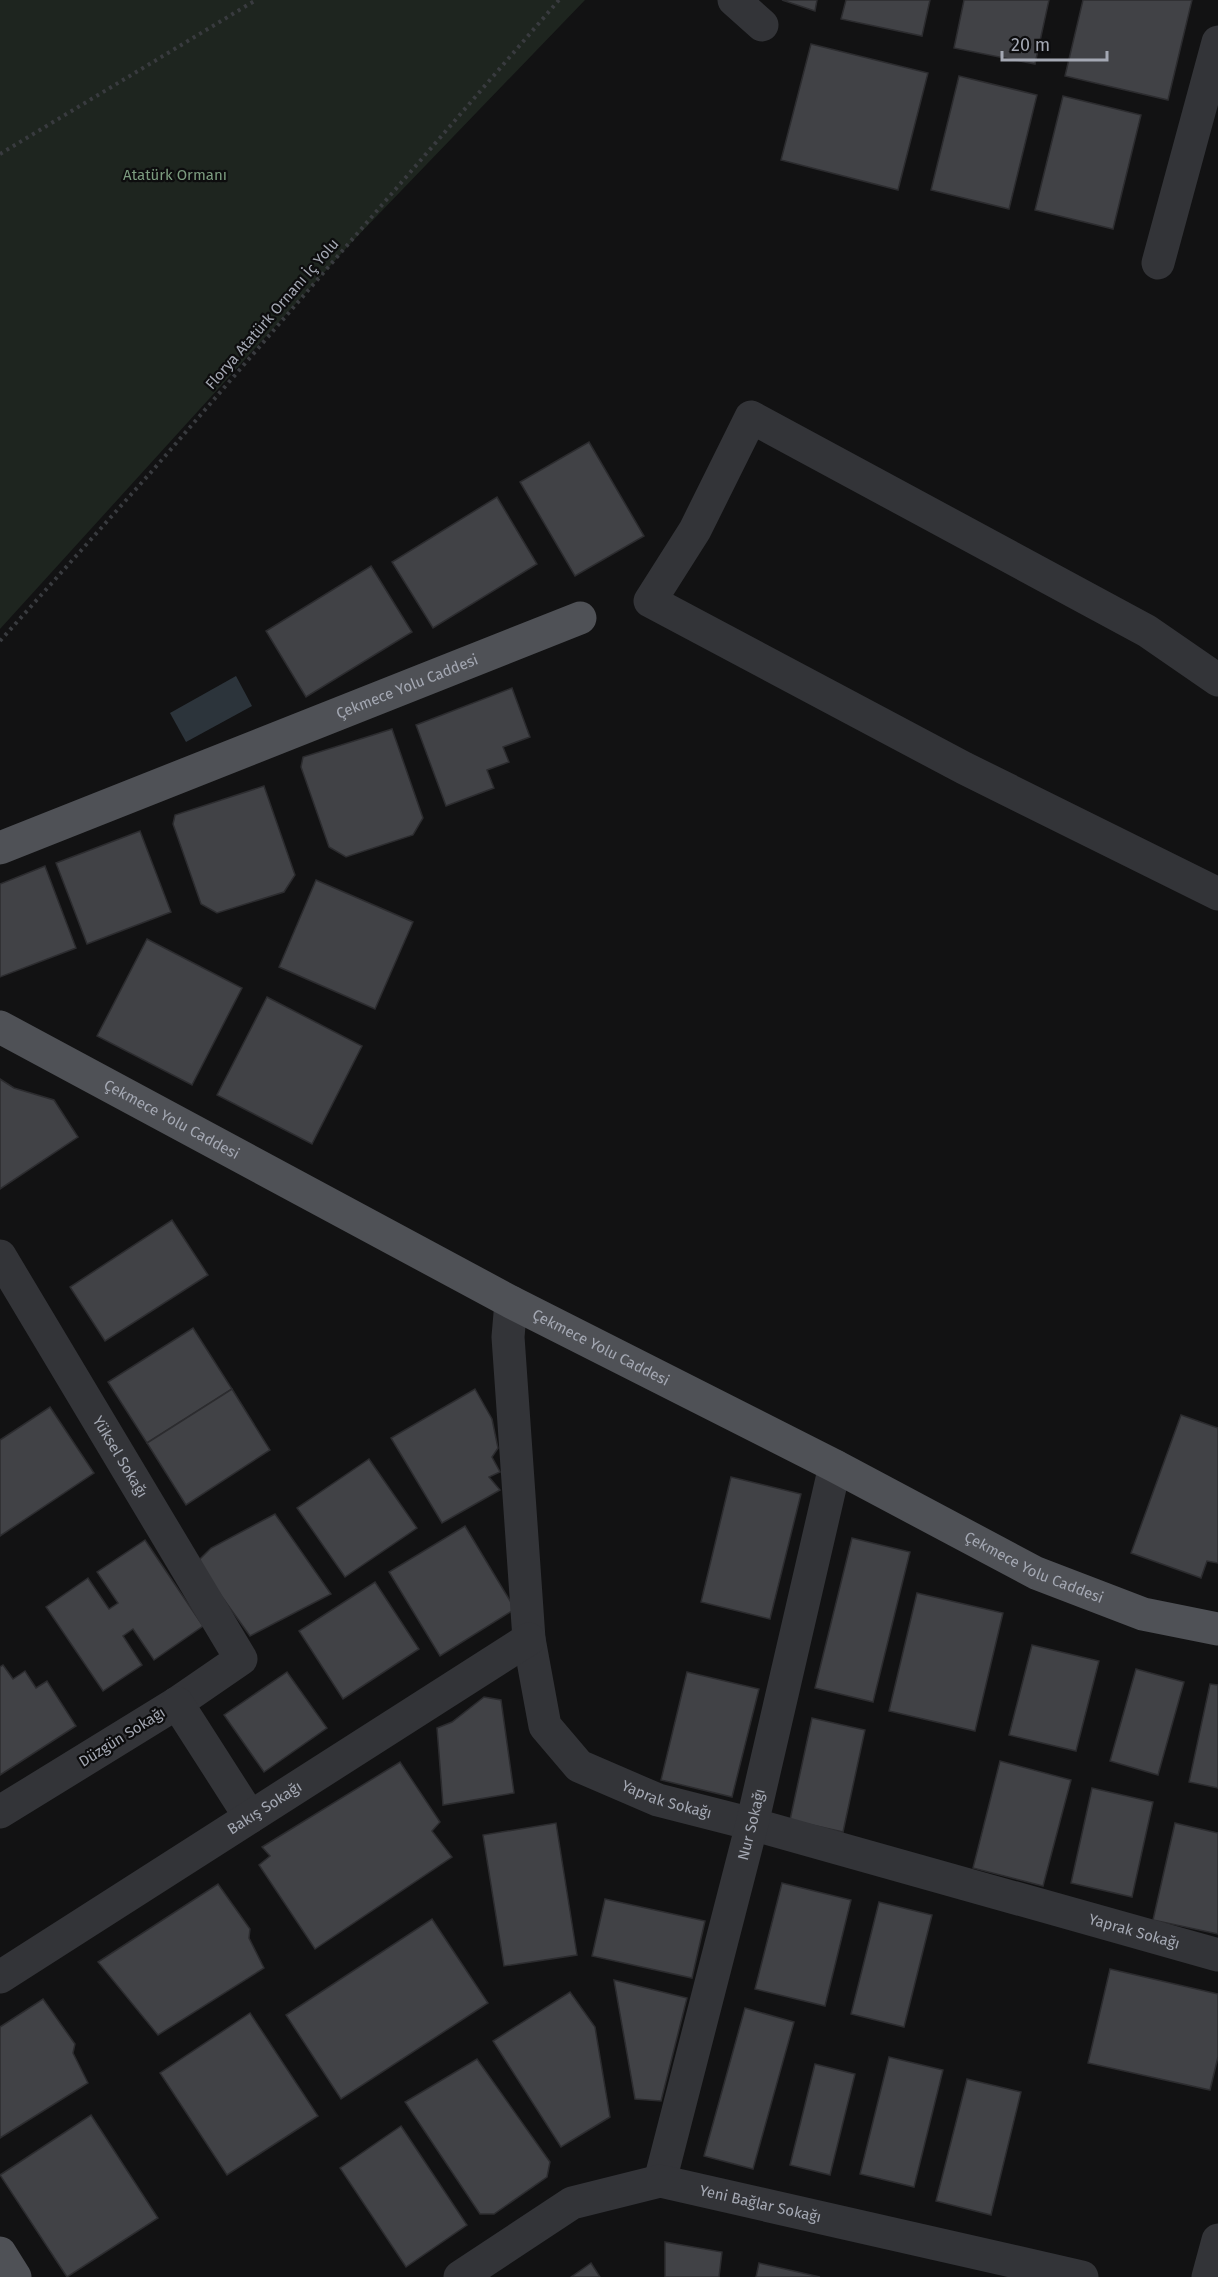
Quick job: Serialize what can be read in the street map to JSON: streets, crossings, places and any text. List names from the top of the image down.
{
  "streets": {
    "main road": ["Çekmece Yolu Caddesi"],
    "street": [
      "Yüksel Sokağı",
      "Düzgün Sokağı",
      "Yaprak Sokağı",
      "Bakış Sokağı",
      "Nur Sokağı",
      "Yeni Bağlar Sokağı"
    ],
    "path": ["Florya Atatürk Ornanı İç Yolu"]
  },
  "crossings": [
    ["Çekmece Yolu Caddesi", "Yaprak Sokağı"],
    ["Çekmece Yolu Caddesi", "Nur Sokağı"],
    ["Yüksel Sokağı", "Düzgün Sokağı"],
    ["Yaprak Sokağı", "Bakış Sokağı"],
    ["Yaprak Sokağı", "Nur Sokağı"],
    ["Nur Sokağı", "Yeni Bağlar Sokağı"]
  ],
  "parks": ["Atatürk Ormanı"],
  "scale_bar": "20 m"
}
